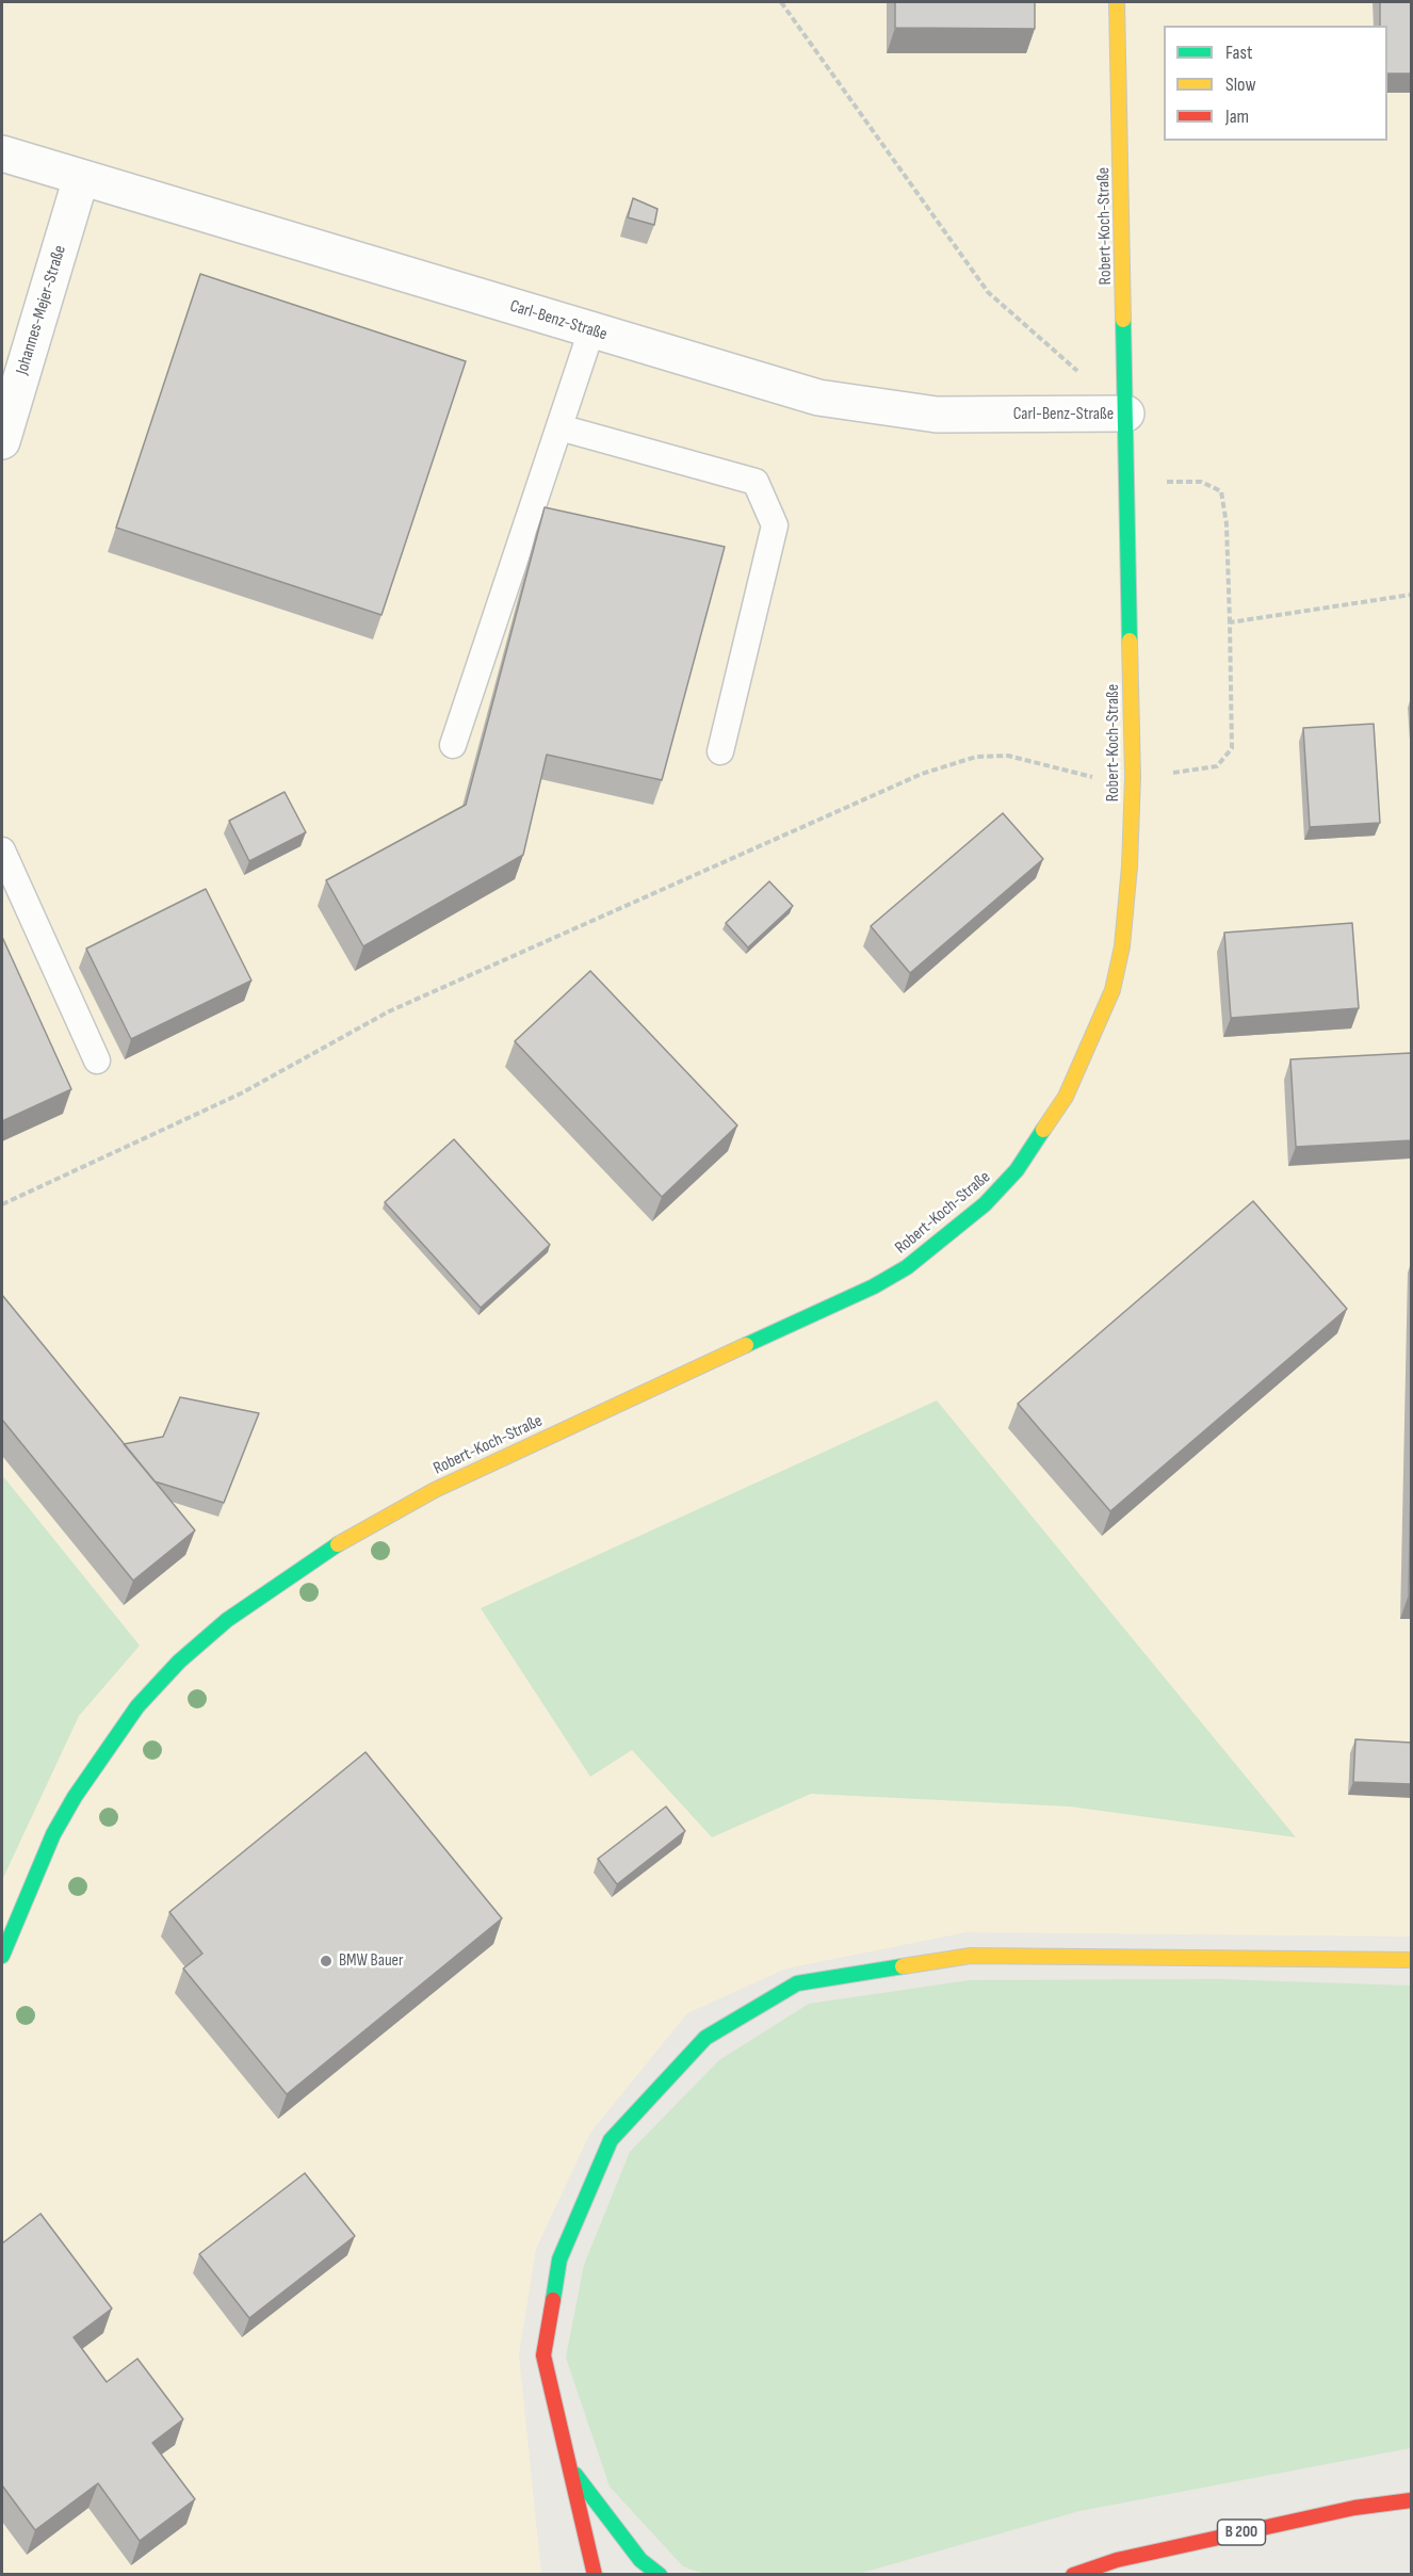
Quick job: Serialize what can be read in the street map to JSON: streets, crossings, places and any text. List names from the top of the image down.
{
  "streets": {
    "main road": ["Robert-Koch-Straße", "B 200"],
    "street": ["Johannes-Mejer-Straße", "Carl-Benz-Straße"]
  },
  "crossings": [
    ["Robert-Koch-Straße", "Carl-Benz-Straße"],
    ["Johannes-Mejer-Straße", "Carl-Benz-Straße"]
  ],
  "places": ["BMW Bauer"],
  "legend": ["Fast", "Slow", "Jam"]
}
